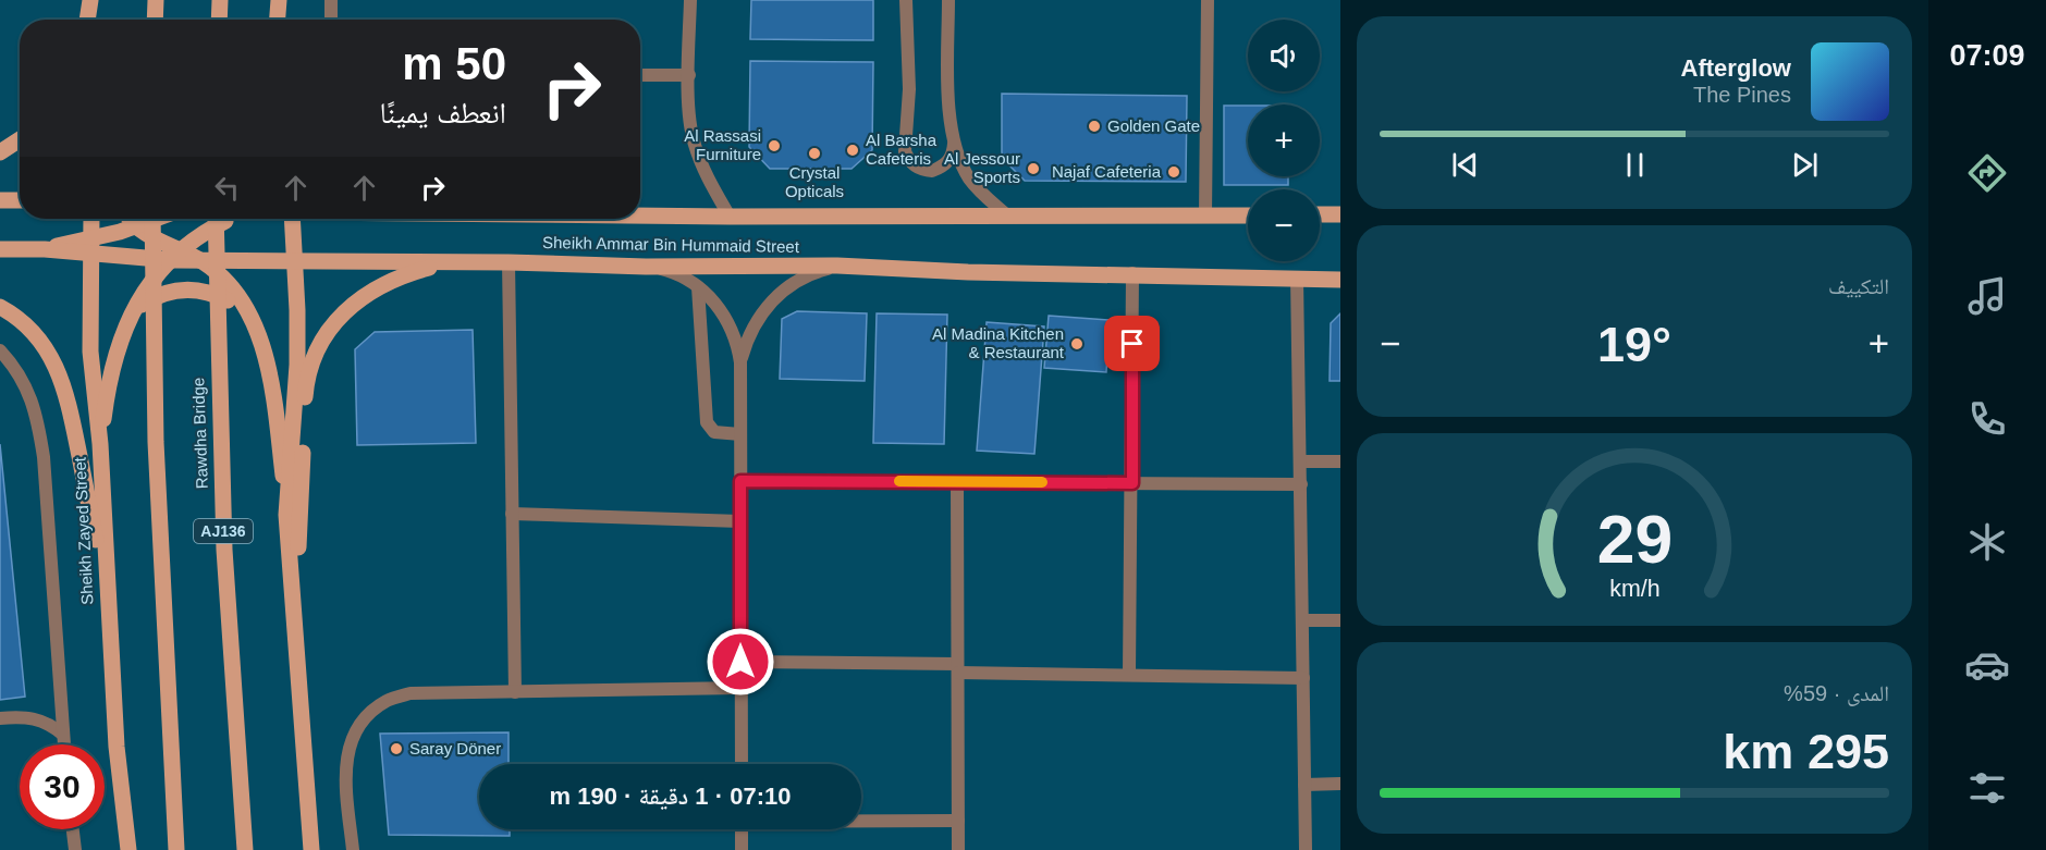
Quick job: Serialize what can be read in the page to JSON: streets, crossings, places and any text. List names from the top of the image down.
{
  "streets": {
    "main road": [
      "Sheikh Ammar Bin Hummaid Street",
      "Rawdha Bridge",
      "Sheikh Zayed Street",
      "AJ136"
    ]
  },
  "crossings": [
    ["Sheikh Ammar Bin Hummaid Street", "Sheikh Zayed Street"]
  ],
  "places": [
    "Golden Gate",
    "Al Rassasi Furniture",
    "Al Barsha Cafeteris",
    "Crystal Opticals",
    "Al Jessour Sports",
    "Najaf Cafeteria",
    "Al Madina Kitchen & Restaurant",
    "Saray Döner"
  ],
  "page": {
    "tabs": "07:09",
    "map_buttons": ["+", "−"],
    "turn": ["50 m", "انعطف يمينًا"],
    "song": ["Afterglow", "The Pines"],
    "tile": [
      "التكييف",
      ["المدى · 59%", "295 km"]
    ],
    "heat": ["−", "19°", "+"],
    "limit": "30",
    "trip": "07:10 · 1 دقيقة · 190 m",
    "gauge": ["29", "km/h"]
  }
}
